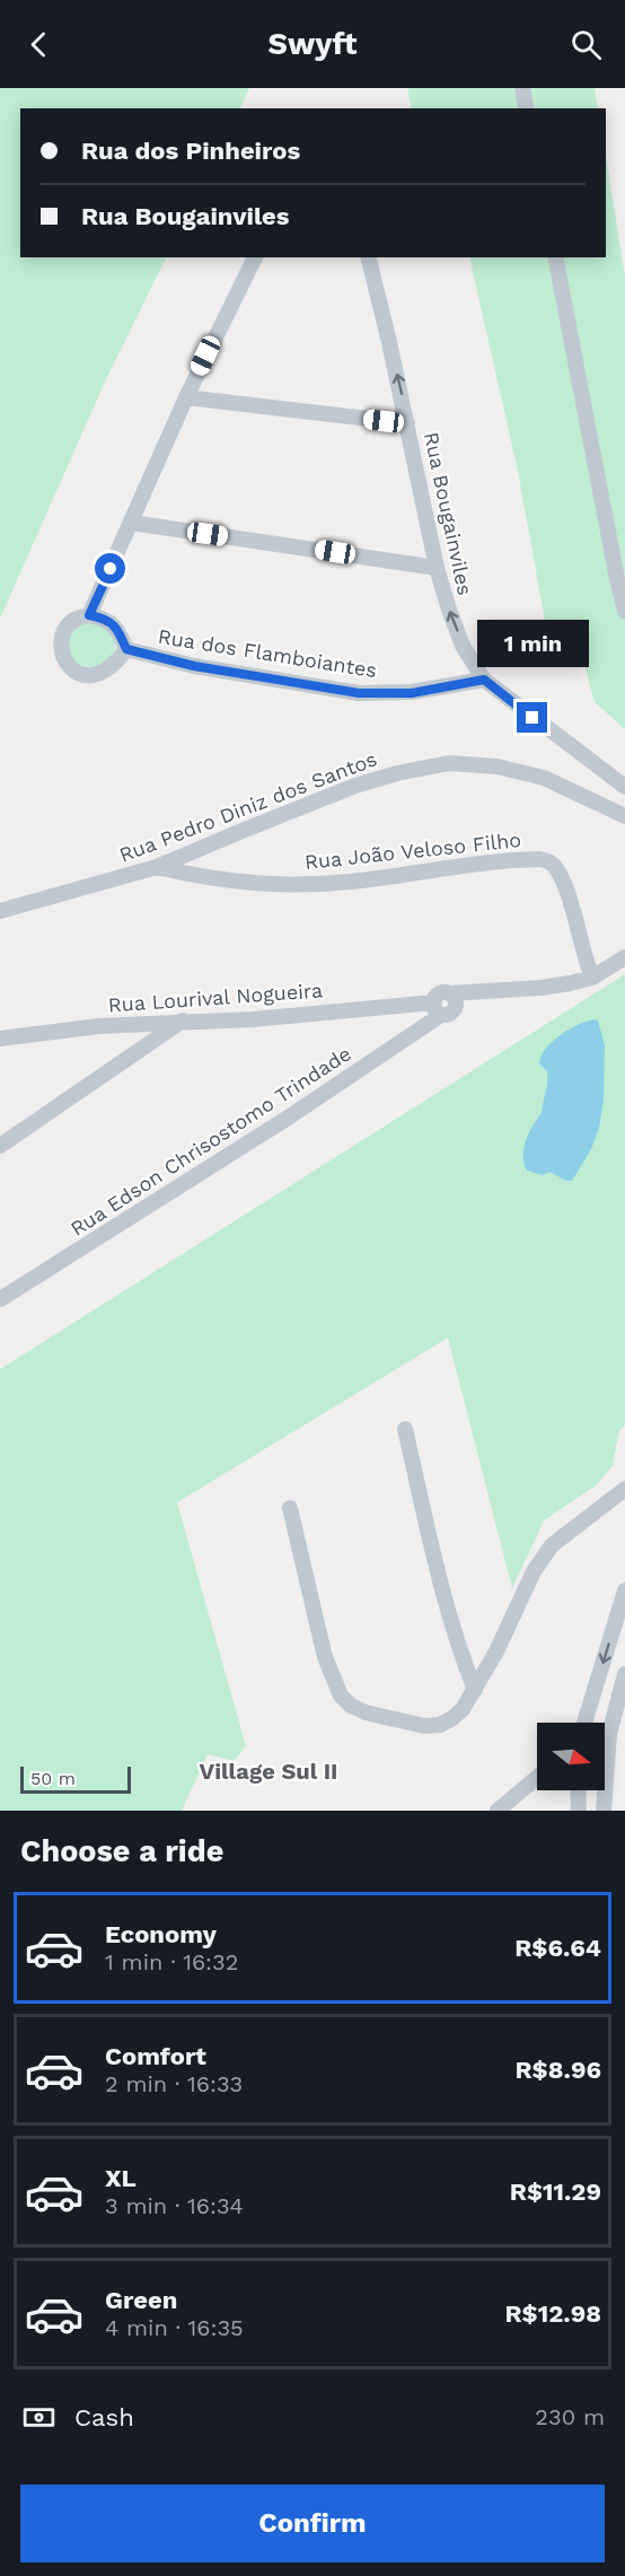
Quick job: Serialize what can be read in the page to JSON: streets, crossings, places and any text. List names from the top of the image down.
{
  "streets": {
    "street": [
      "Rua Bougainviles",
      "Rua dos Flamboiantes",
      "Rua Pedro Diniz dos Santos",
      "Rua João Veloso Filho",
      "Rua Lourival Nogueira",
      "Rua Edson Chrisostomo Trindade"
    ]
  },
  "crossings": [
    ["Rua Bougainviles", "Rua dos Flamboiantes"],
    ["Rua Pedro Diniz dos Santos", "Rua João Veloso Filho"],
    ["Rua Lourival Nogueira", "Rua Edson Chrisostomo Trindade"]
  ],
  "one_way": ["Rua Bougainviles"],
  "districts": ["Village Sul II"],
  "scale_bar": "50 m",
  "north": "right",
  "page": {
    "header": "Swyft",
    "banner": ["Rua dos Pinheiros", "Rua Bougainviles"],
    "bubble": "1 min",
    "scale": "50 m",
    "heading": "Choose a ride",
    "list": [
      {
        "name": "Economy",
        "note": "1 min · 16:32",
        "value": "R$6.64"
      },
      {
        "name": "Comfort",
        "note": "2 min · 16:33",
        "value": "R$8.96"
      },
      {
        "name": "XL",
        "note": "3 min · 16:34",
        "value": "R$11.29"
      },
      {
        "name": "Green",
        "note": "4 min · 16:35",
        "value": "R$12.98"
      }
    ],
    "pay": ["Cash", "230 m"],
    "buttons": "Confirm"
  }
}
